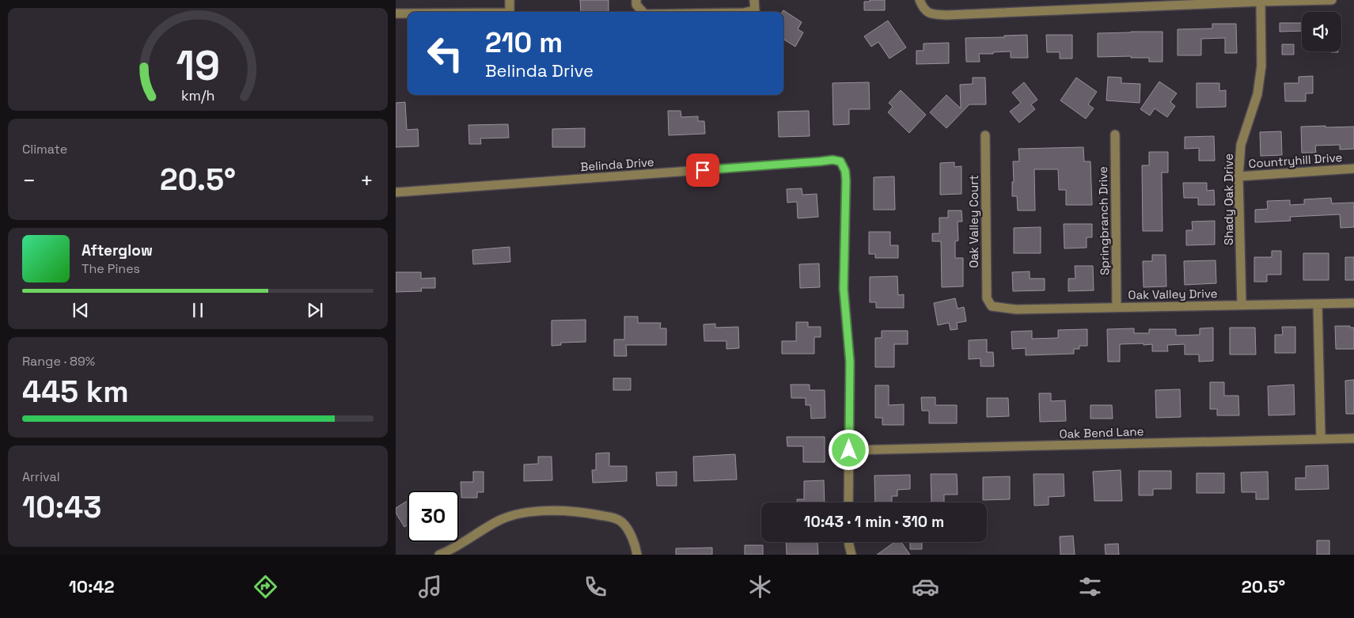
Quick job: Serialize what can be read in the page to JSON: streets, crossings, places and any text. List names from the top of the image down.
{
  "streets": {
    "street": [
      "Countryhill Drive",
      "Belinda Drive",
      "Shady Oak Drive",
      "Springbranch Drive",
      "Oak Valley Court",
      "Oak Valley Drive",
      "Oak Bend Lane"
    ]
  },
  "crossings": [
    ["Countryhill Drive", "Shady Oak Drive"],
    ["Belinda Drive", "Oak Bend Lane"],
    ["Shady Oak Drive", "Oak Valley Drive"],
    ["Springbranch Drive", "Oak Valley Drive"],
    ["Oak Valley Court", "Oak Valley Drive"]
  ],
  "page": {
    "turn": ["210 m", "Belinda Drive"],
    "tile": [
      "Climate",
      ["Range · 89%", "445 km"],
      ["Arrival", "10:43"]
    ],
    "heat": ["−", "20.5°", "+"],
    "song": ["Afterglow", "The Pines"],
    "limit": "30",
    "trip": "10:43 · 1 min · 310 m",
    "tabs": ["10:42", "20.5°"],
    "gauge": ["19", "km/h"]
  }
}
